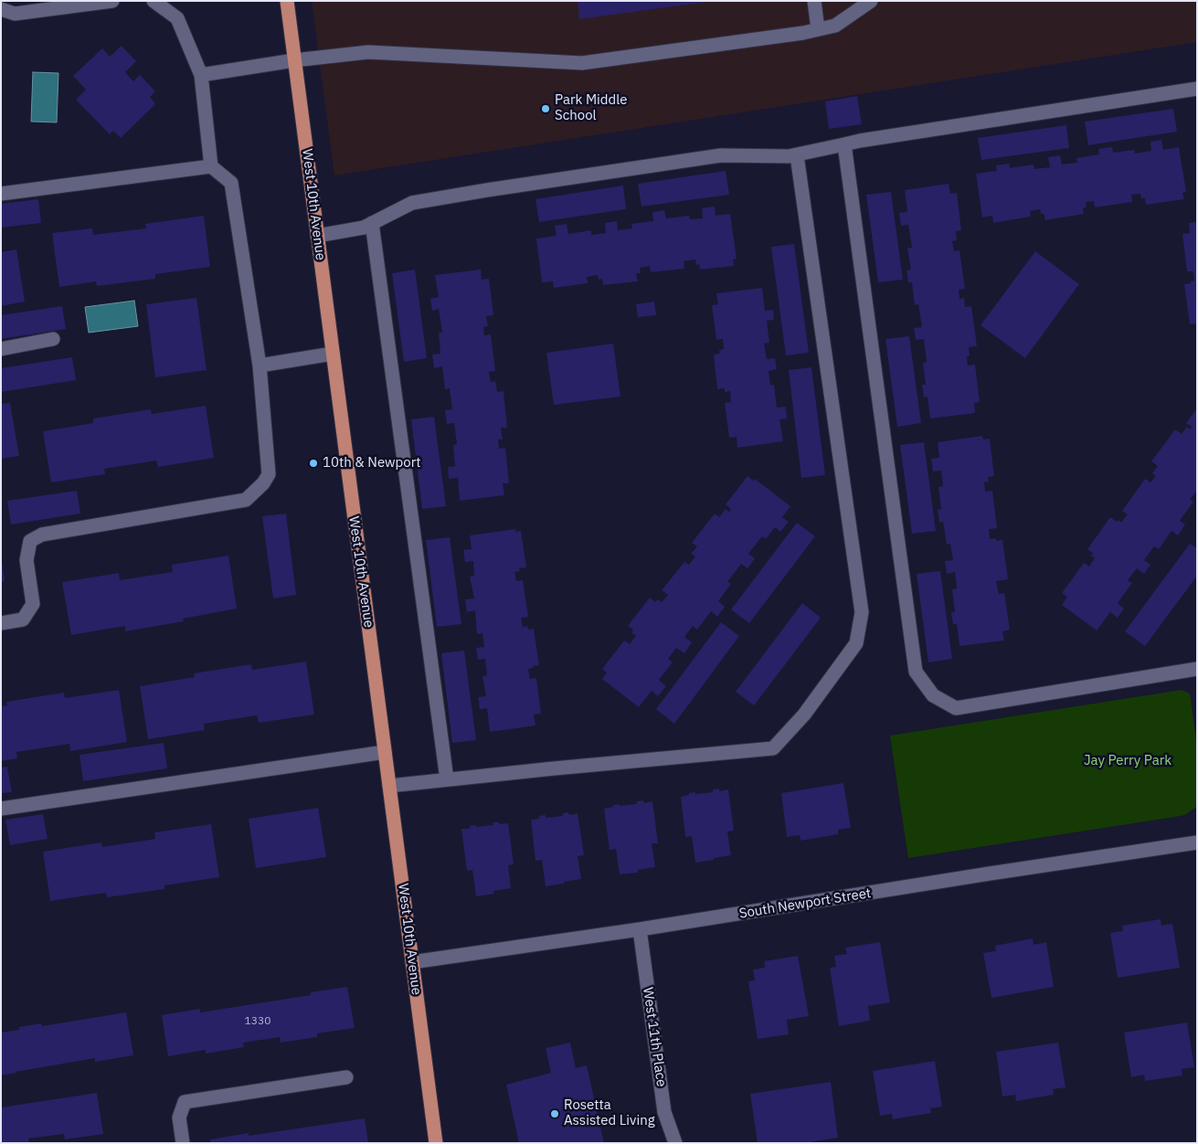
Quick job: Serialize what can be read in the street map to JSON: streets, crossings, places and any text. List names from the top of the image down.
{
  "streets": {
    "main road": ["West 10th Avenue"],
    "street": ["South Newport Street", "West 11th Place"]
  },
  "crossings": [
    ["West 10th Avenue", "South Newport Street"],
    ["South Newport Street", "West 11th Place"]
  ],
  "parks": ["Jay Perry Park"],
  "places": ["Park Middle School", "10th & Newport", "Rosetta Assisted Living"],
  "house_numbers": ["1330"]
}
